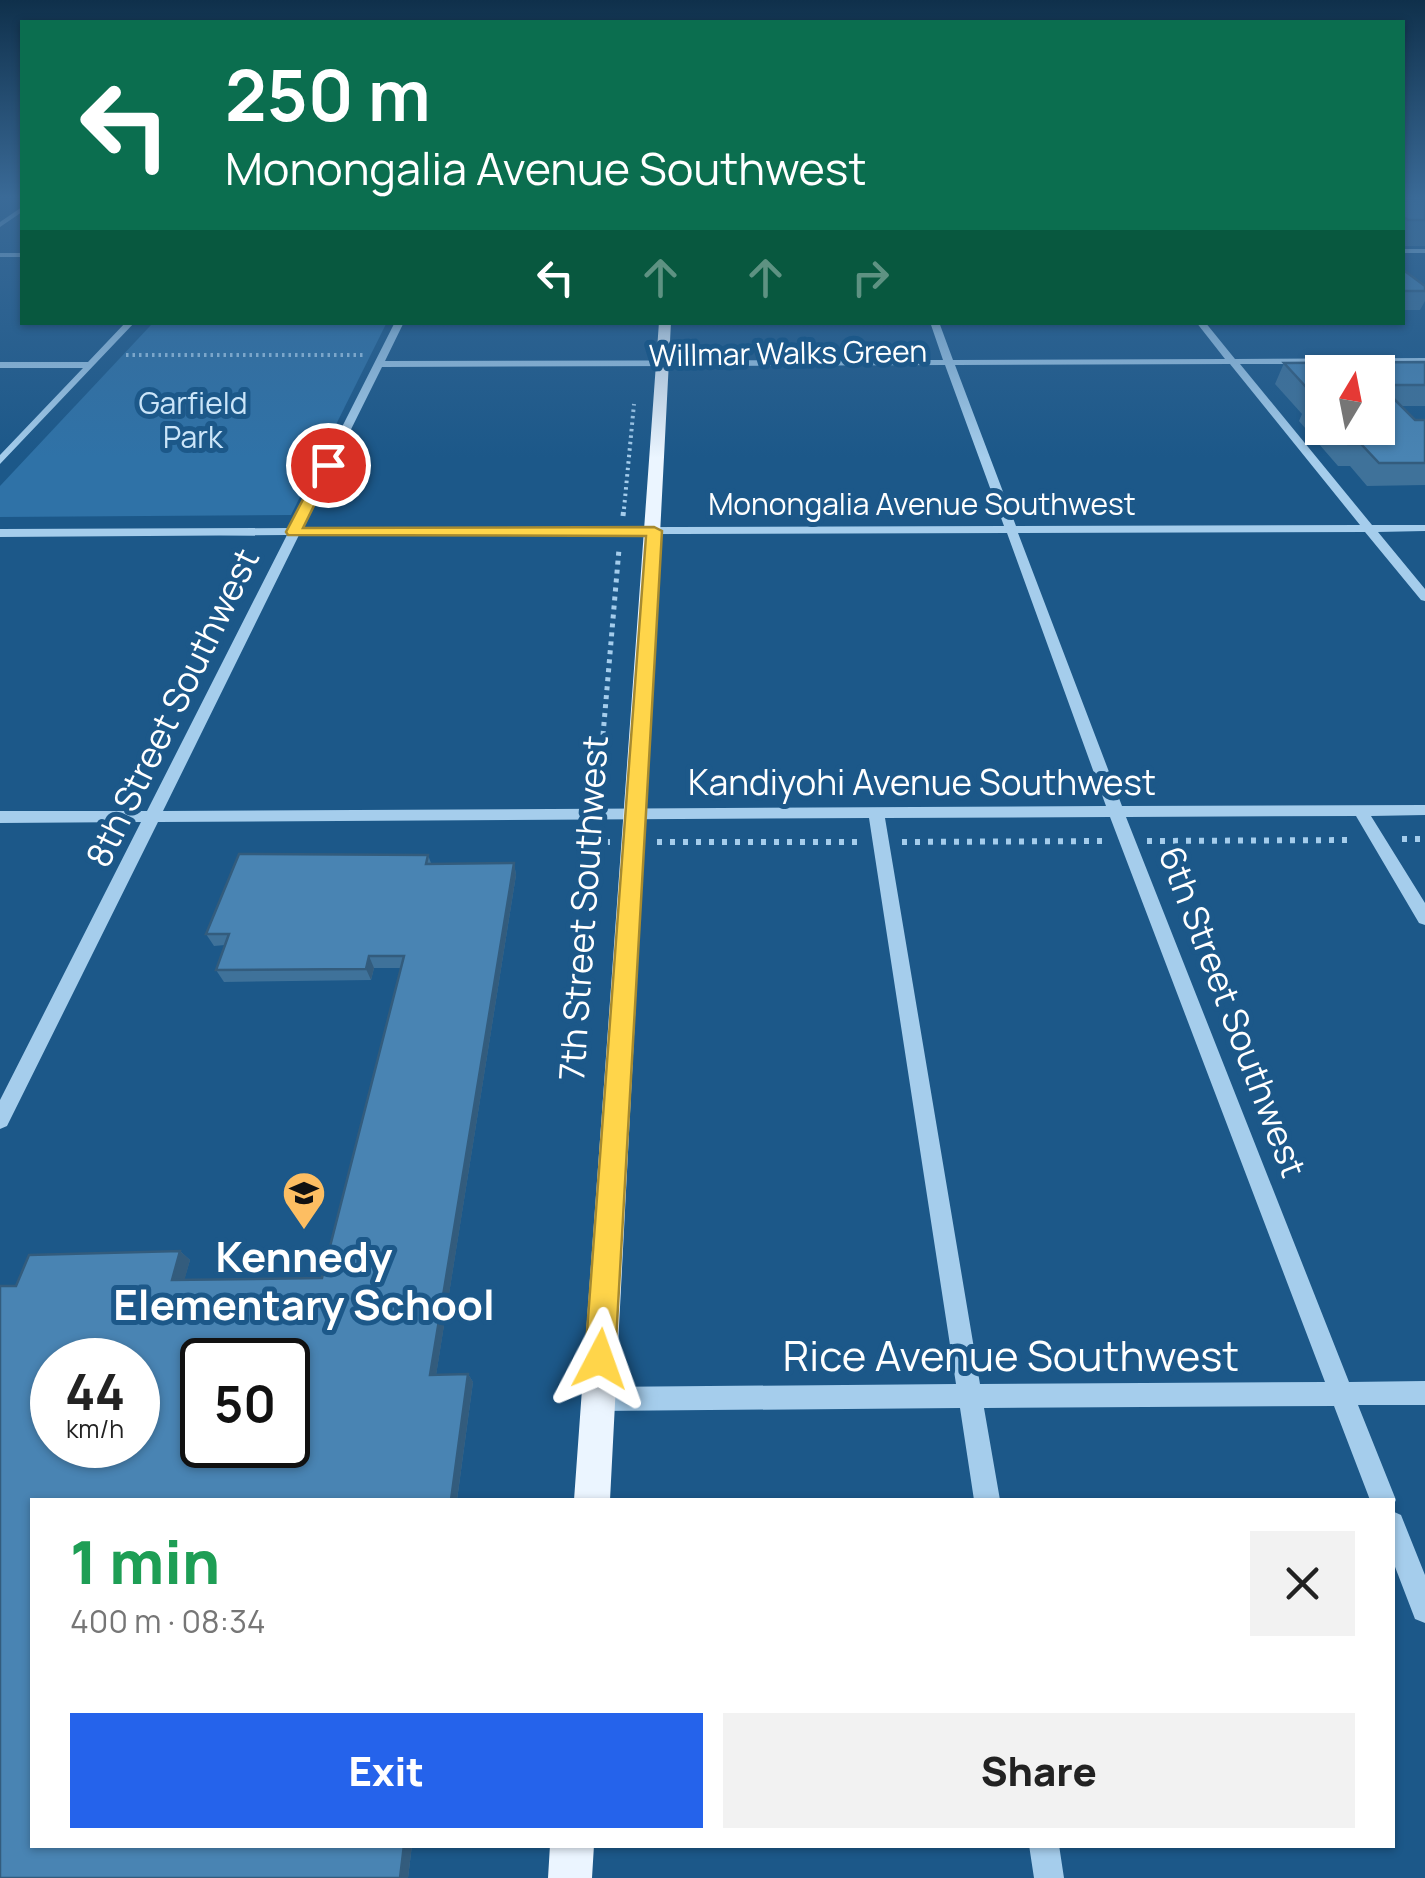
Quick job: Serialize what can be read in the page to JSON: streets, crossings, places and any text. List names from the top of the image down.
{
  "streets": {
    "main road": ["7th Street Southwest"],
    "street": [
      "Monongalia Avenue Southwest",
      "8th Street Southwest",
      "Kandiyohi Avenue Southwest",
      "6th Street Southwest",
      "Rice Avenue Southwest"
    ],
    "path": ["Willmar Walks Green"]
  },
  "crossings": [
    ["Willmar Walks Green", "Monongalia Avenue Southwest"],
    ["Willmar Walks Green", "Kandiyohi Avenue Southwest"],
    ["Willmar Walks Green", "7th Street Southwest"],
    ["Monongalia Avenue Southwest", "8th Street Southwest"],
    ["Monongalia Avenue Southwest", "7th Street Southwest"],
    ["Monongalia Avenue Southwest", "6th Street Southwest"],
    ["8th Street Southwest", "Kandiyohi Avenue Southwest"],
    ["Kandiyohi Avenue Southwest", "7th Street Southwest"],
    ["Kandiyohi Avenue Southwest", "6th Street Southwest"],
    ["7th Street Southwest", "Rice Avenue Southwest"],
    ["6th Street Southwest", "Rice Avenue Southwest"]
  ],
  "parks": ["Garfield Park"],
  "places": {
    "school or university": ["Kennedy Elementary School"]
  },
  "north": "top",
  "page": {
    "turn": ["250 m", "Monongalia Avenue Southwest"],
    "speed": "44 km/h",
    "limit": "50",
    "heading": ["1 min", "400 m · 08:34"],
    "buttons": ["Exit", "Share"]
  }
}
